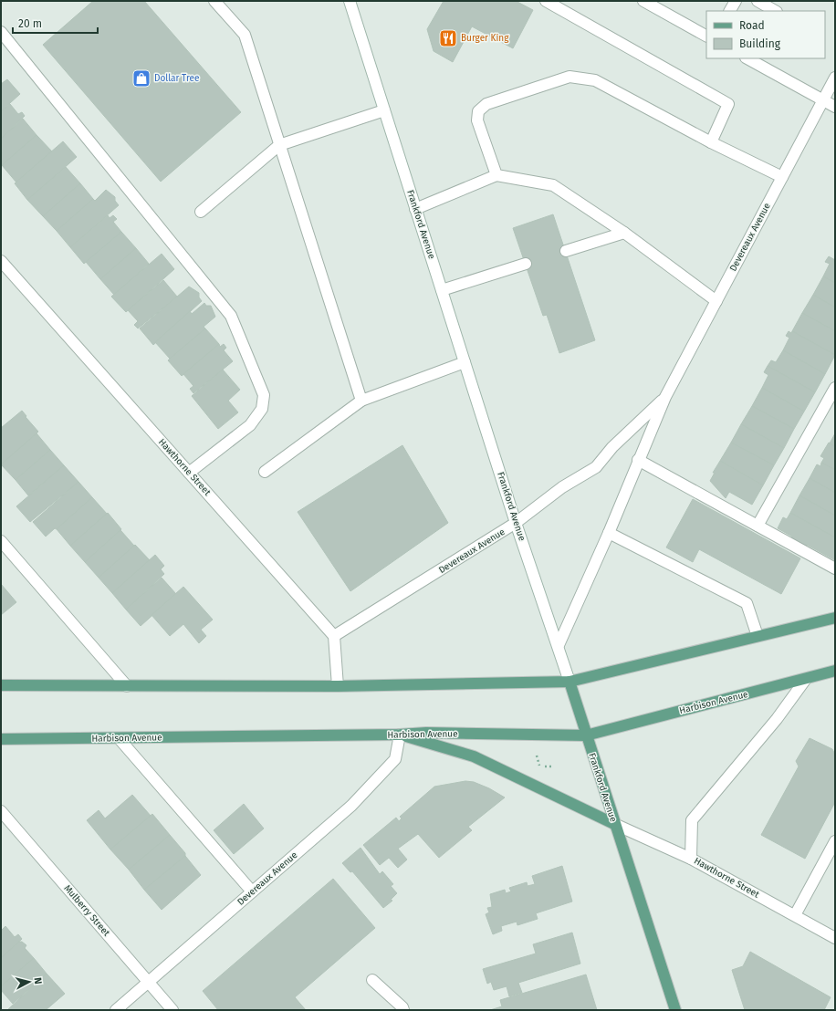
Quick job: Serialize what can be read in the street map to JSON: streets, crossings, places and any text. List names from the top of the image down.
{
  "streets": {
    "main road": ["Frankford Avenue", "Harbison Avenue"],
    "street": ["Devereaux Avenue", "Hawthorne Street", "Mulberry Street"]
  },
  "crossings": [
    ["Frankford Avenue", "Devereaux Avenue"],
    ["Frankford Avenue", "Hawthorne Street"],
    ["Frankford Avenue", "Harbison Avenue"],
    ["Devereaux Avenue", "Hawthorne Street"],
    ["Devereaux Avenue", "Harbison Avenue"],
    ["Devereaux Avenue", "Mulberry Street"]
  ],
  "places": {
    "restaurant": ["Burger King"],
    "shop": ["Dollar Tree"]
  },
  "legend": ["Road", "Building"],
  "scale_bar": "20 m",
  "north": "right"
}
